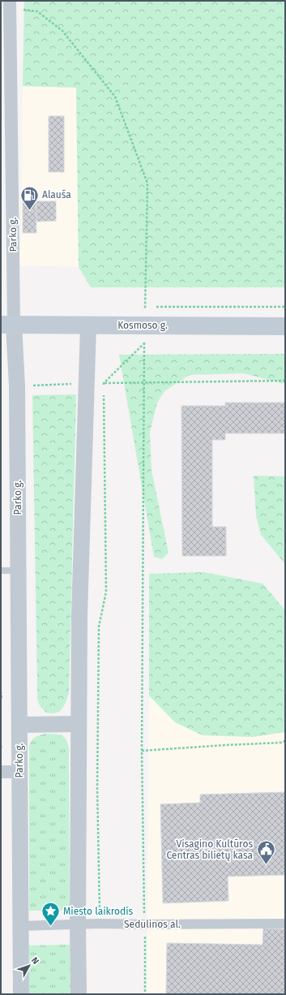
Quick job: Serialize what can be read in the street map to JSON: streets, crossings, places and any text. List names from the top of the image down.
{
  "streets": {
    "main road": ["Kosmoso g."],
    "street": ["Parko g.", "Sedulinos al."]
  },
  "crossings": [
    ["Parko g.", "Kosmoso g."],
    ["Parko g.", "Sedulinos al."]
  ],
  "places": {
    "fuel station": ["Alauša"],
    "public building": ["Visagino Kultūros Centras bilietų kasa"],
    "place": ["Miesto laikrodis"]
  },
  "north": "top right"
}
